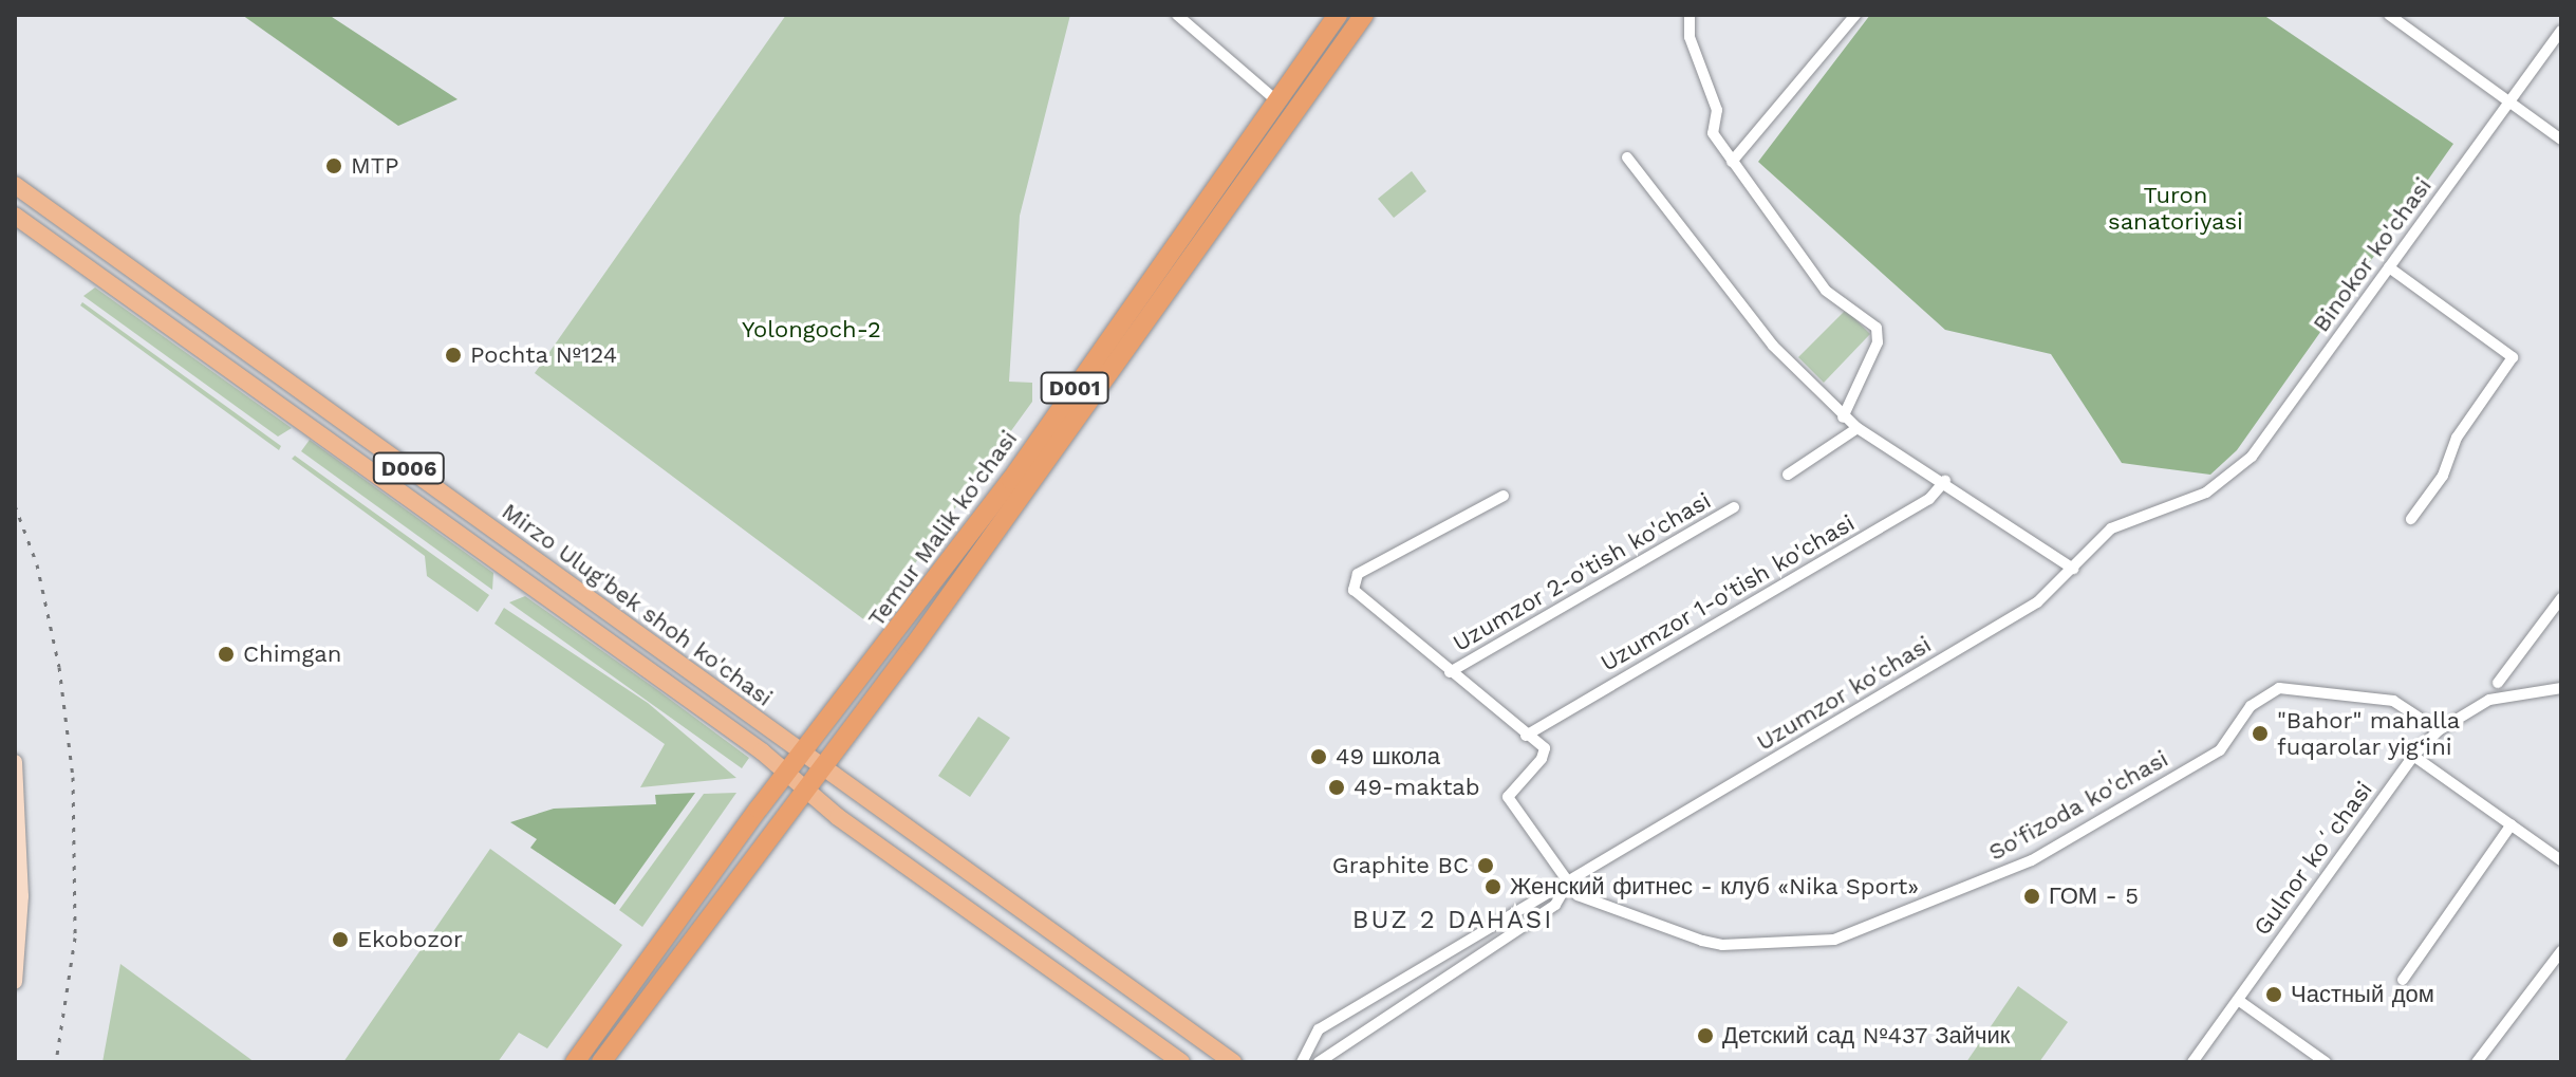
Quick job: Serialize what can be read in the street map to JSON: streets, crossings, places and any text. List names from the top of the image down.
{
  "streets": {
    "highway": ["D001", "Temur Malik ko'chasi"],
    "main road": ["D006", "Mirzo Ulug'bek shoh ko'chasi"],
    "street": [
      "Binokor ko'chasi",
      "Uzumzor 2-o'tish ko'chasi",
      "Uzumzor 1-o'tish ko'chasi",
      "Uzumzor ko'chasi",
      "So'fizoda ko'chasi",
      "Gulnor koʻchasi"
    ]
  },
  "crossings": [
    ["Binokor ko'chasi", "Uzumzor ko'chasi"],
    ["Temur Malik ko'chasi", "Mirzo Ulug'bek shoh ko'chasi"],
    ["Uzumzor ko'chasi", "So'fizoda ko'chasi"],
    ["So'fizoda ko'chasi", "Gulnor koʻchasi"]
  ],
  "districts": ["BUZ 2 DAHASI"],
  "parks": ["Turon sanatoriyasi", "Yolongoch-2"],
  "places": [
    "MTP",
    "Pochta №124",
    "Chimgan",
    "\"Bahor\" mahalla fuqarolar yig‘ini",
    "49 школа",
    "49-maktab",
    "Graphite BC",
    "Женский фитнес - клуб «Nika Sport»",
    "ГОМ - 5",
    "Ekobozor",
    "Частный дом",
    "Детский сад №437 Зайчик"
  ]
}
